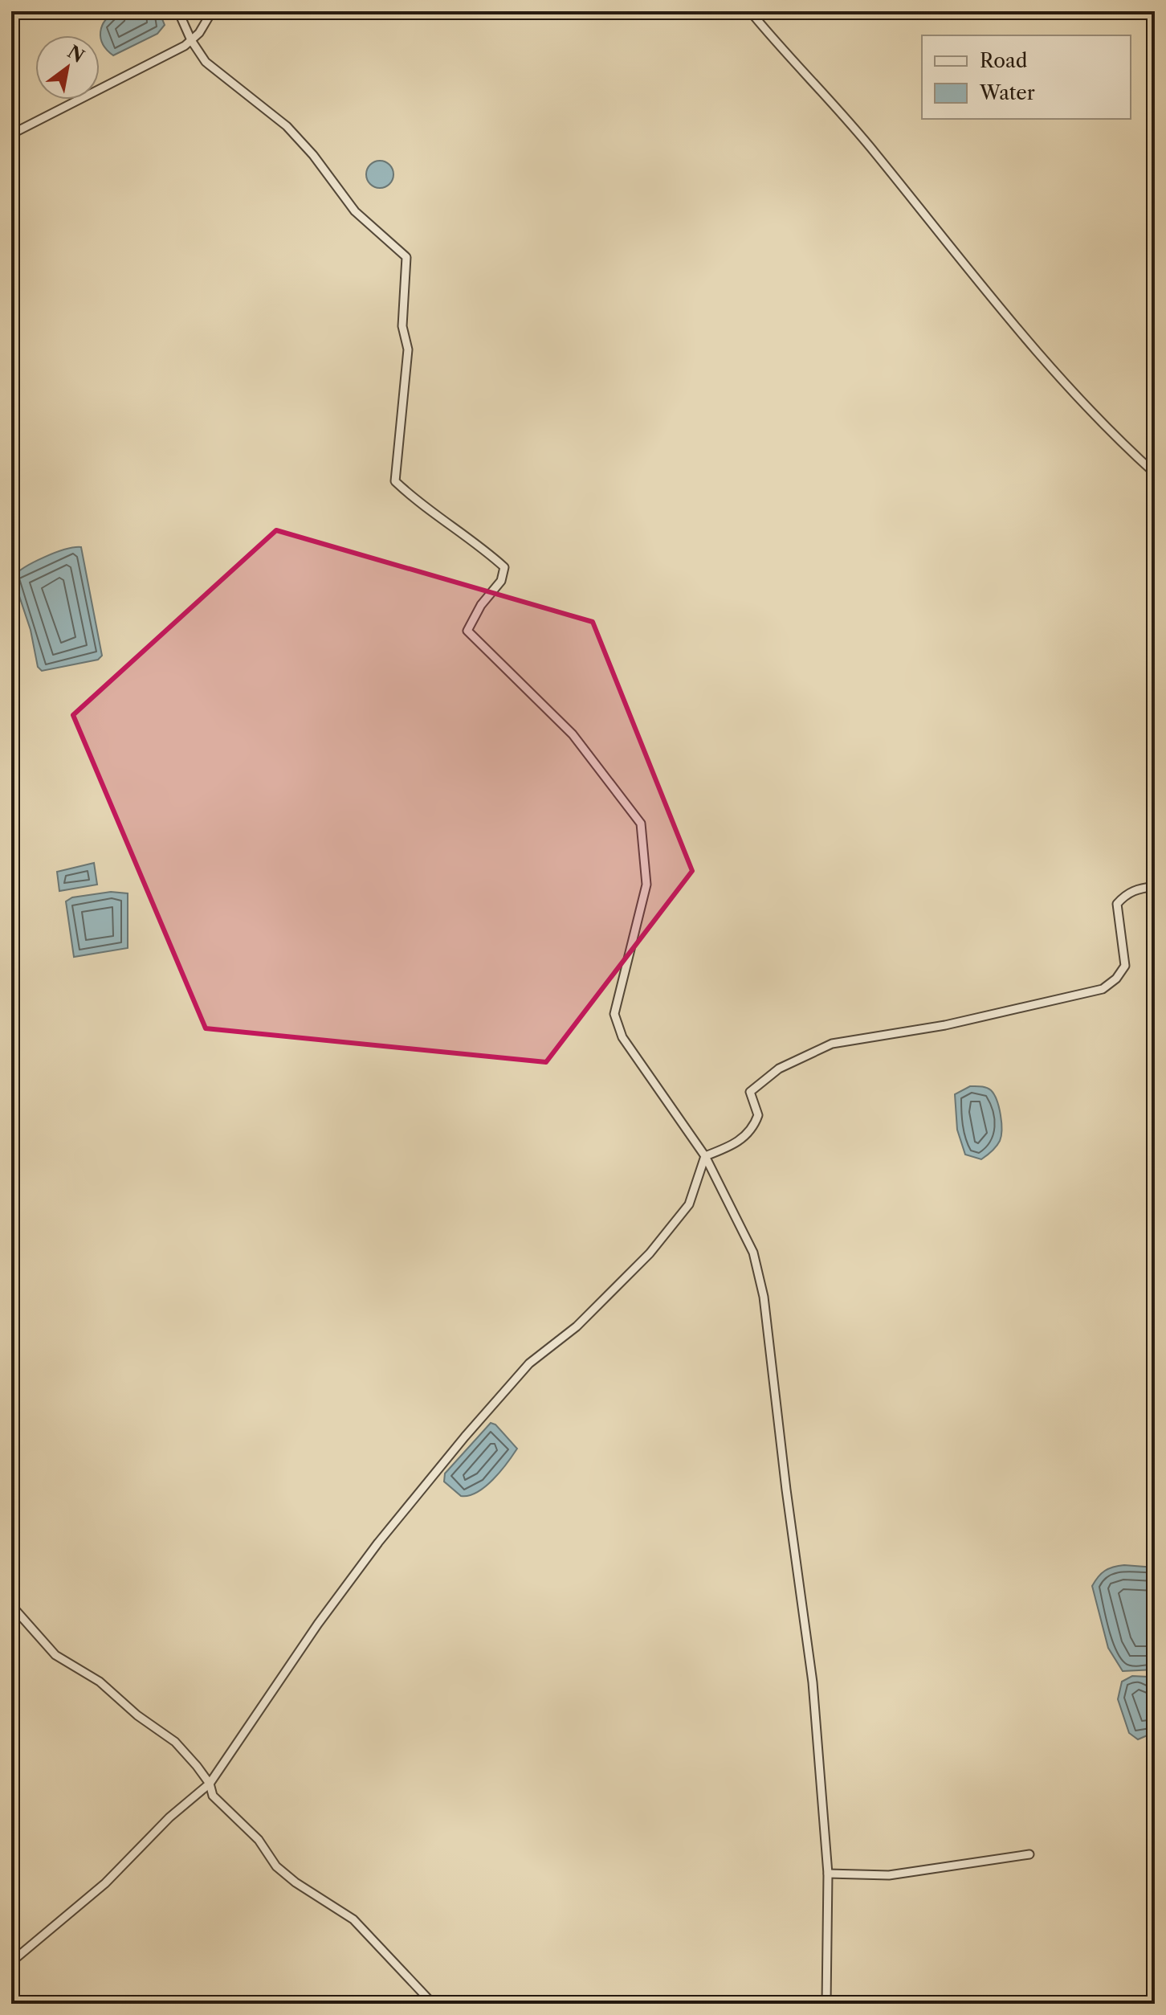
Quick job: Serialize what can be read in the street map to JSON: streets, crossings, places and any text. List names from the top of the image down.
{
  "legend": ["Road", "Water"],
  "north": "top right"
}
